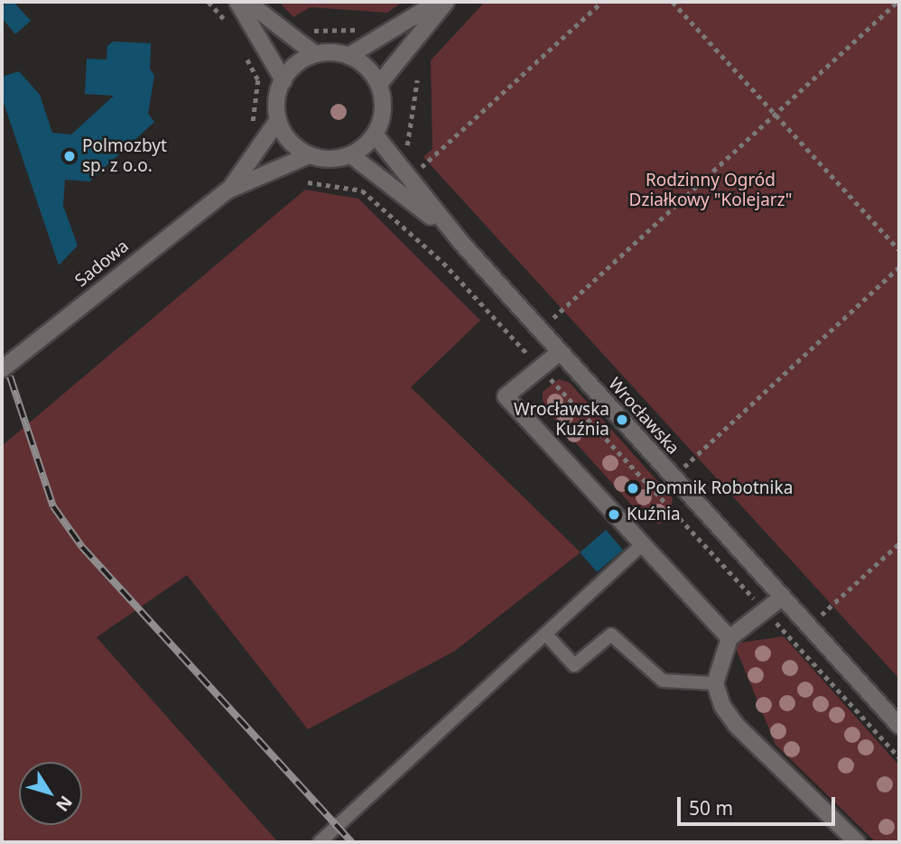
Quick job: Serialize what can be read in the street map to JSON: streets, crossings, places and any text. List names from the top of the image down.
{
  "streets": {
    "main road": ["Sadowa", "Wrocławska"]
  },
  "crossings": [
    ["Sadowa", "Wrocławska"]
  ],
  "parks": ["Rodzinny Ogród Działkowy \"Kolejarz\""],
  "places": [
    "Polmozbyt sp. z o.o.",
    "Wrocławska Kuźnia",
    "Pomnik Robotnika",
    "Kuźnia"
  ],
  "scale_bar": "50 m",
  "north": "bottom right"
}
